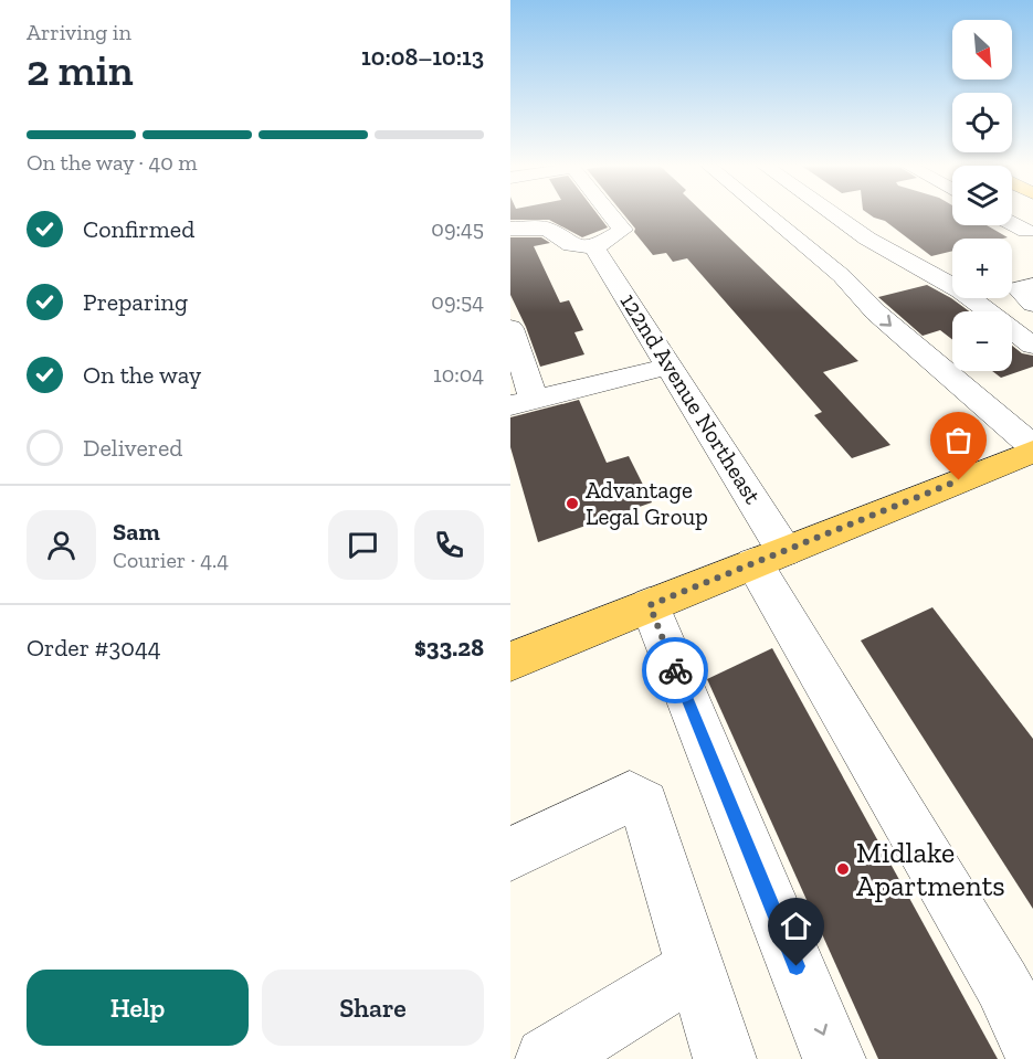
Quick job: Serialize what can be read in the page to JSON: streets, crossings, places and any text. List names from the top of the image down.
{
  "streets": {
    "street": ["122nd Avenue Northeast"]
  },
  "places": ["Advantage Legal Group", "Midlake Apartments"],
  "north": "bottom right",
  "page": {
    "heading": ["2 min", "Arriving in", "10:08–10:13"],
    "panel": [
      "Sam",
      "Courier · 4.4",
      "Order #3044",
      "$33.28"
    ],
    "map_buttons": ["+", "−"],
    "bar": "On the way · 40 m",
    "list": [
      ["Confirmed", "09:45"],
      ["Preparing", "09:54"],
      ["On the way", "10:04"],
      "Delivered"
    ],
    "buttons": ["Help", "Share"]
  }
}
